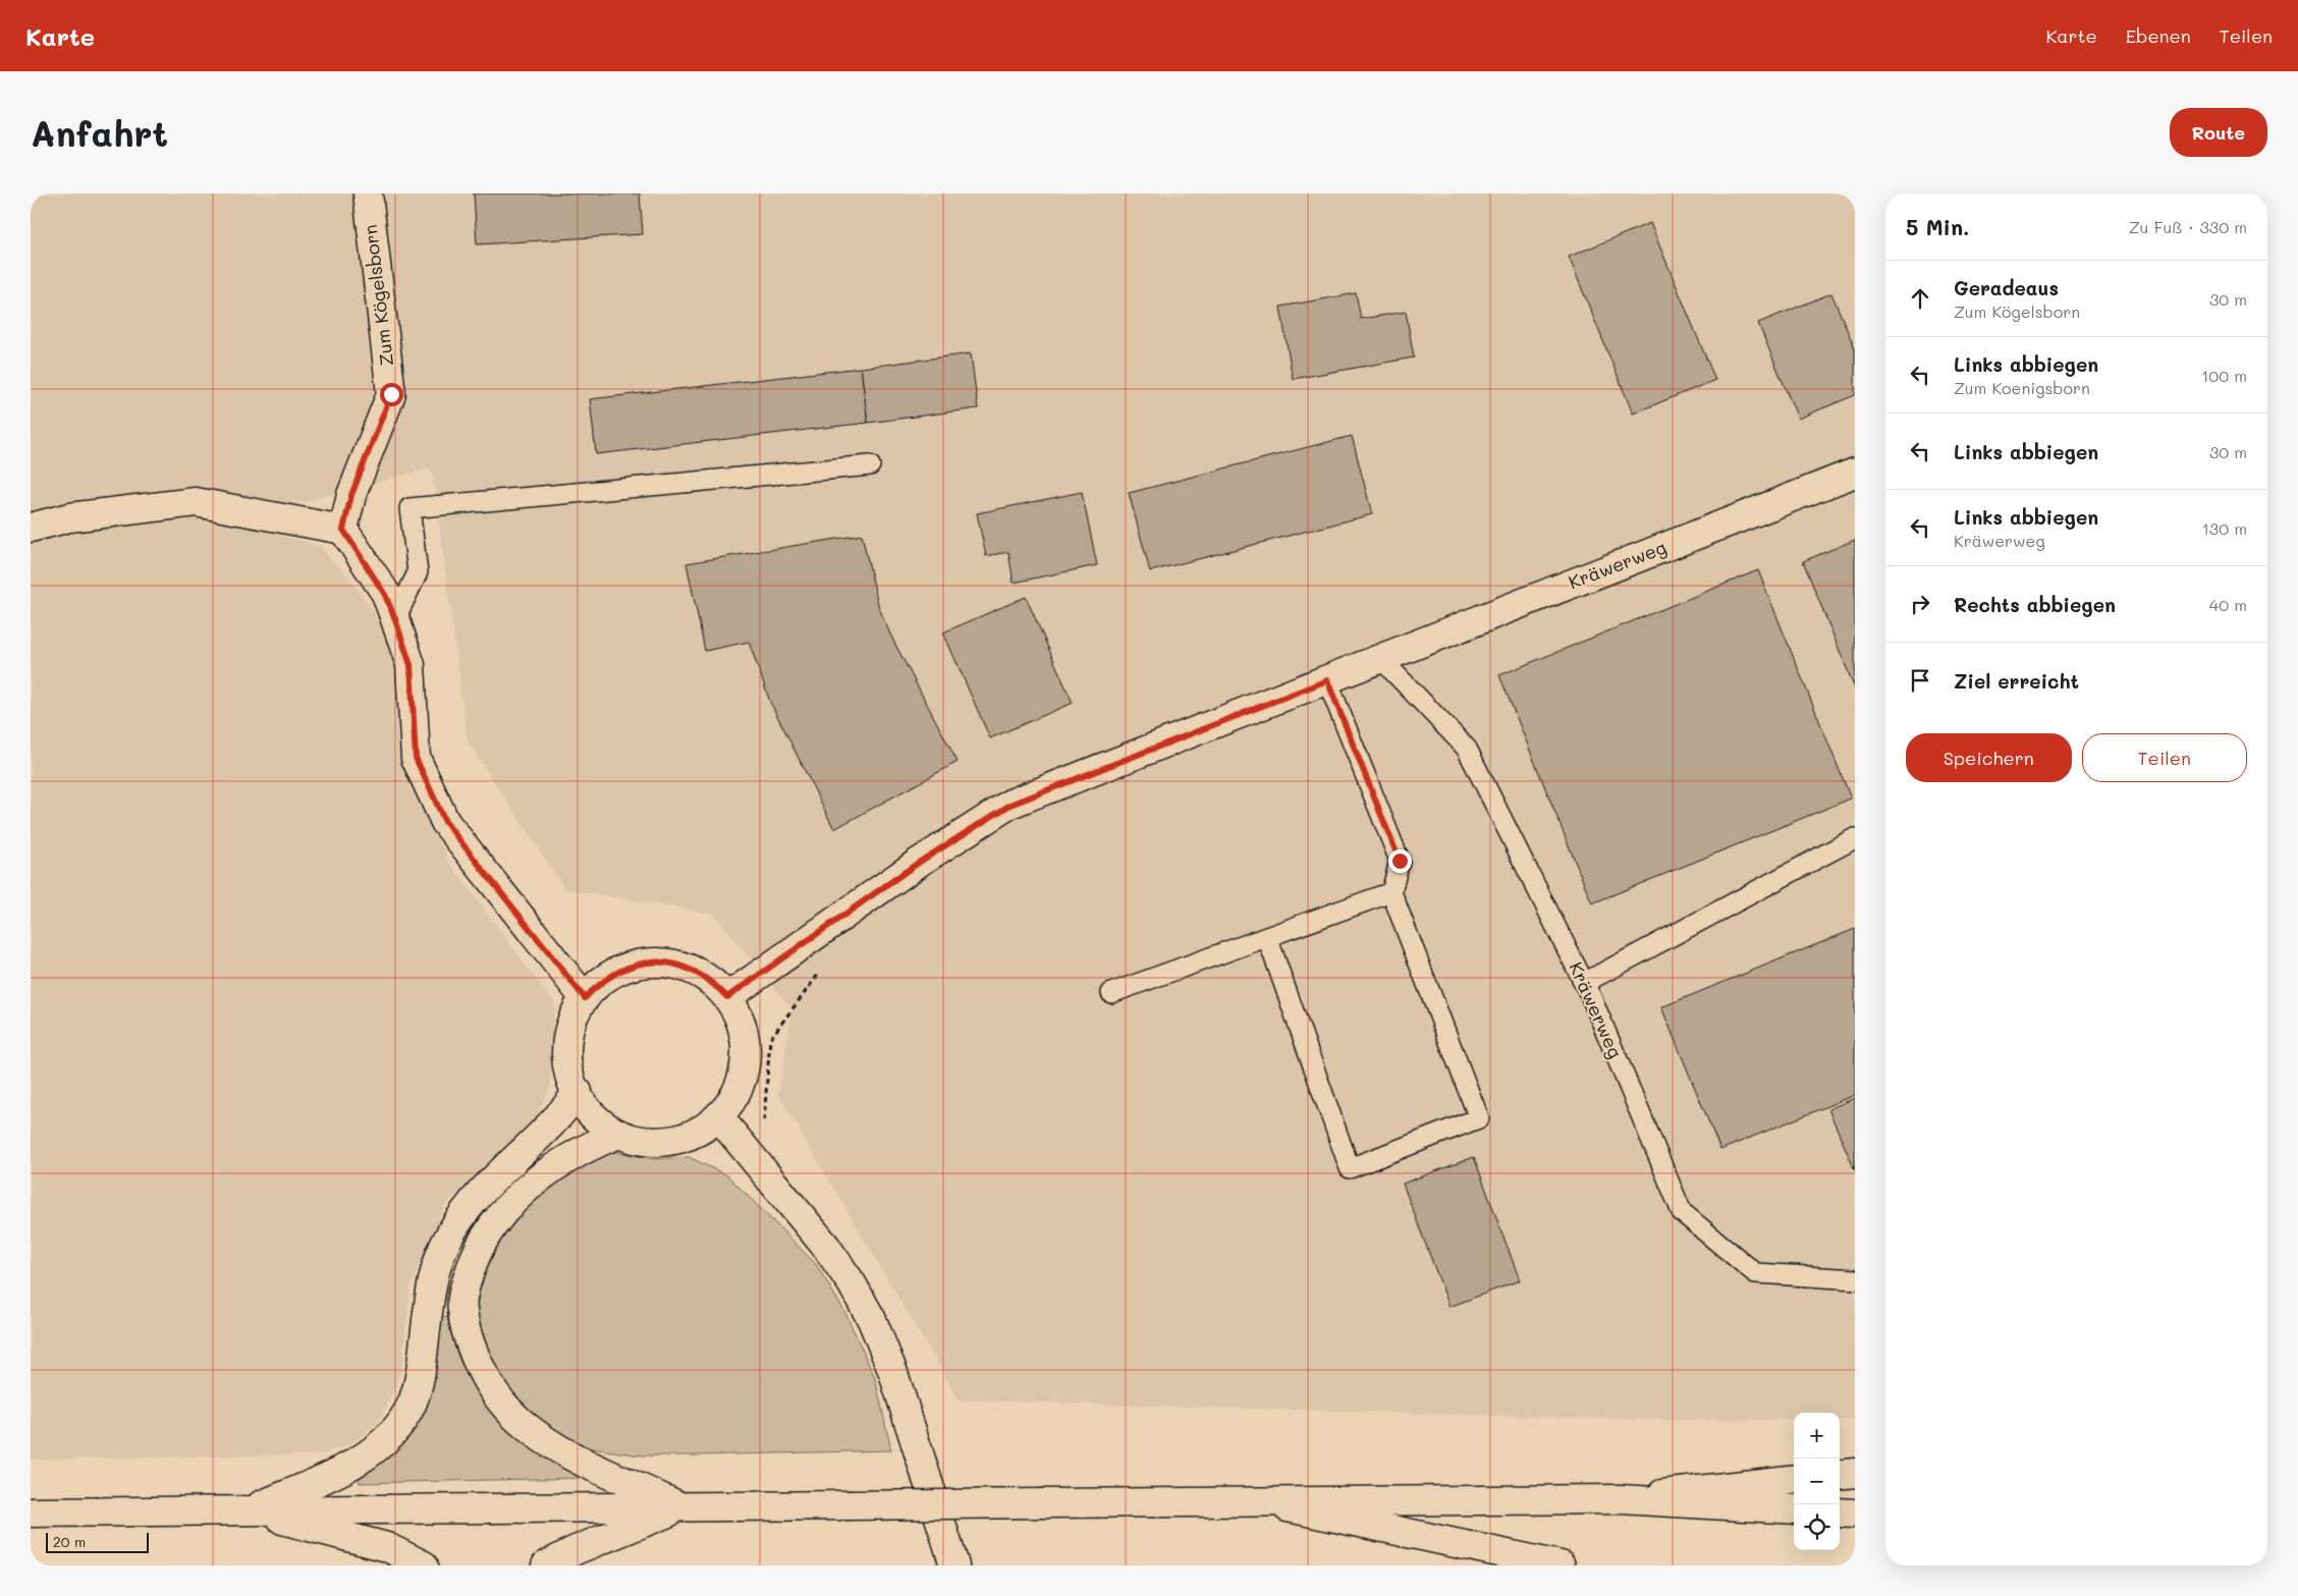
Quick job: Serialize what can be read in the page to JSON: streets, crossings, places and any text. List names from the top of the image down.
{
  "streets": {
    "main road": ["Zum Kögelsborn", "Kräwerweg"]
  },
  "scale_bar": "20 m",
  "page": {
    "header": "Karte",
    "nav": ["Karte", "Ebenen", "Teilen"],
    "buttons": [
      "Route",
      ["Speichern", "Teilen"]
    ],
    "title": "Anfahrt",
    "heading": ["5 Min.", "Zu Fuß · 330 m"],
    "list": [
      ["Geradeaus", "Zum Kögelsborn", "30 m"],
      ["Links abbiegen", "Zum Koenigsborn", "100 m"],
      ["Links abbiegen", "30 m"],
      ["Links abbiegen", "Kräwerweg", "130 m"],
      ["Rechts abbiegen", "40 m"],
      "Ziel erreicht"
    ],
    "map_buttons": ["+", "−"],
    "scale": "20 m"
  }
}
